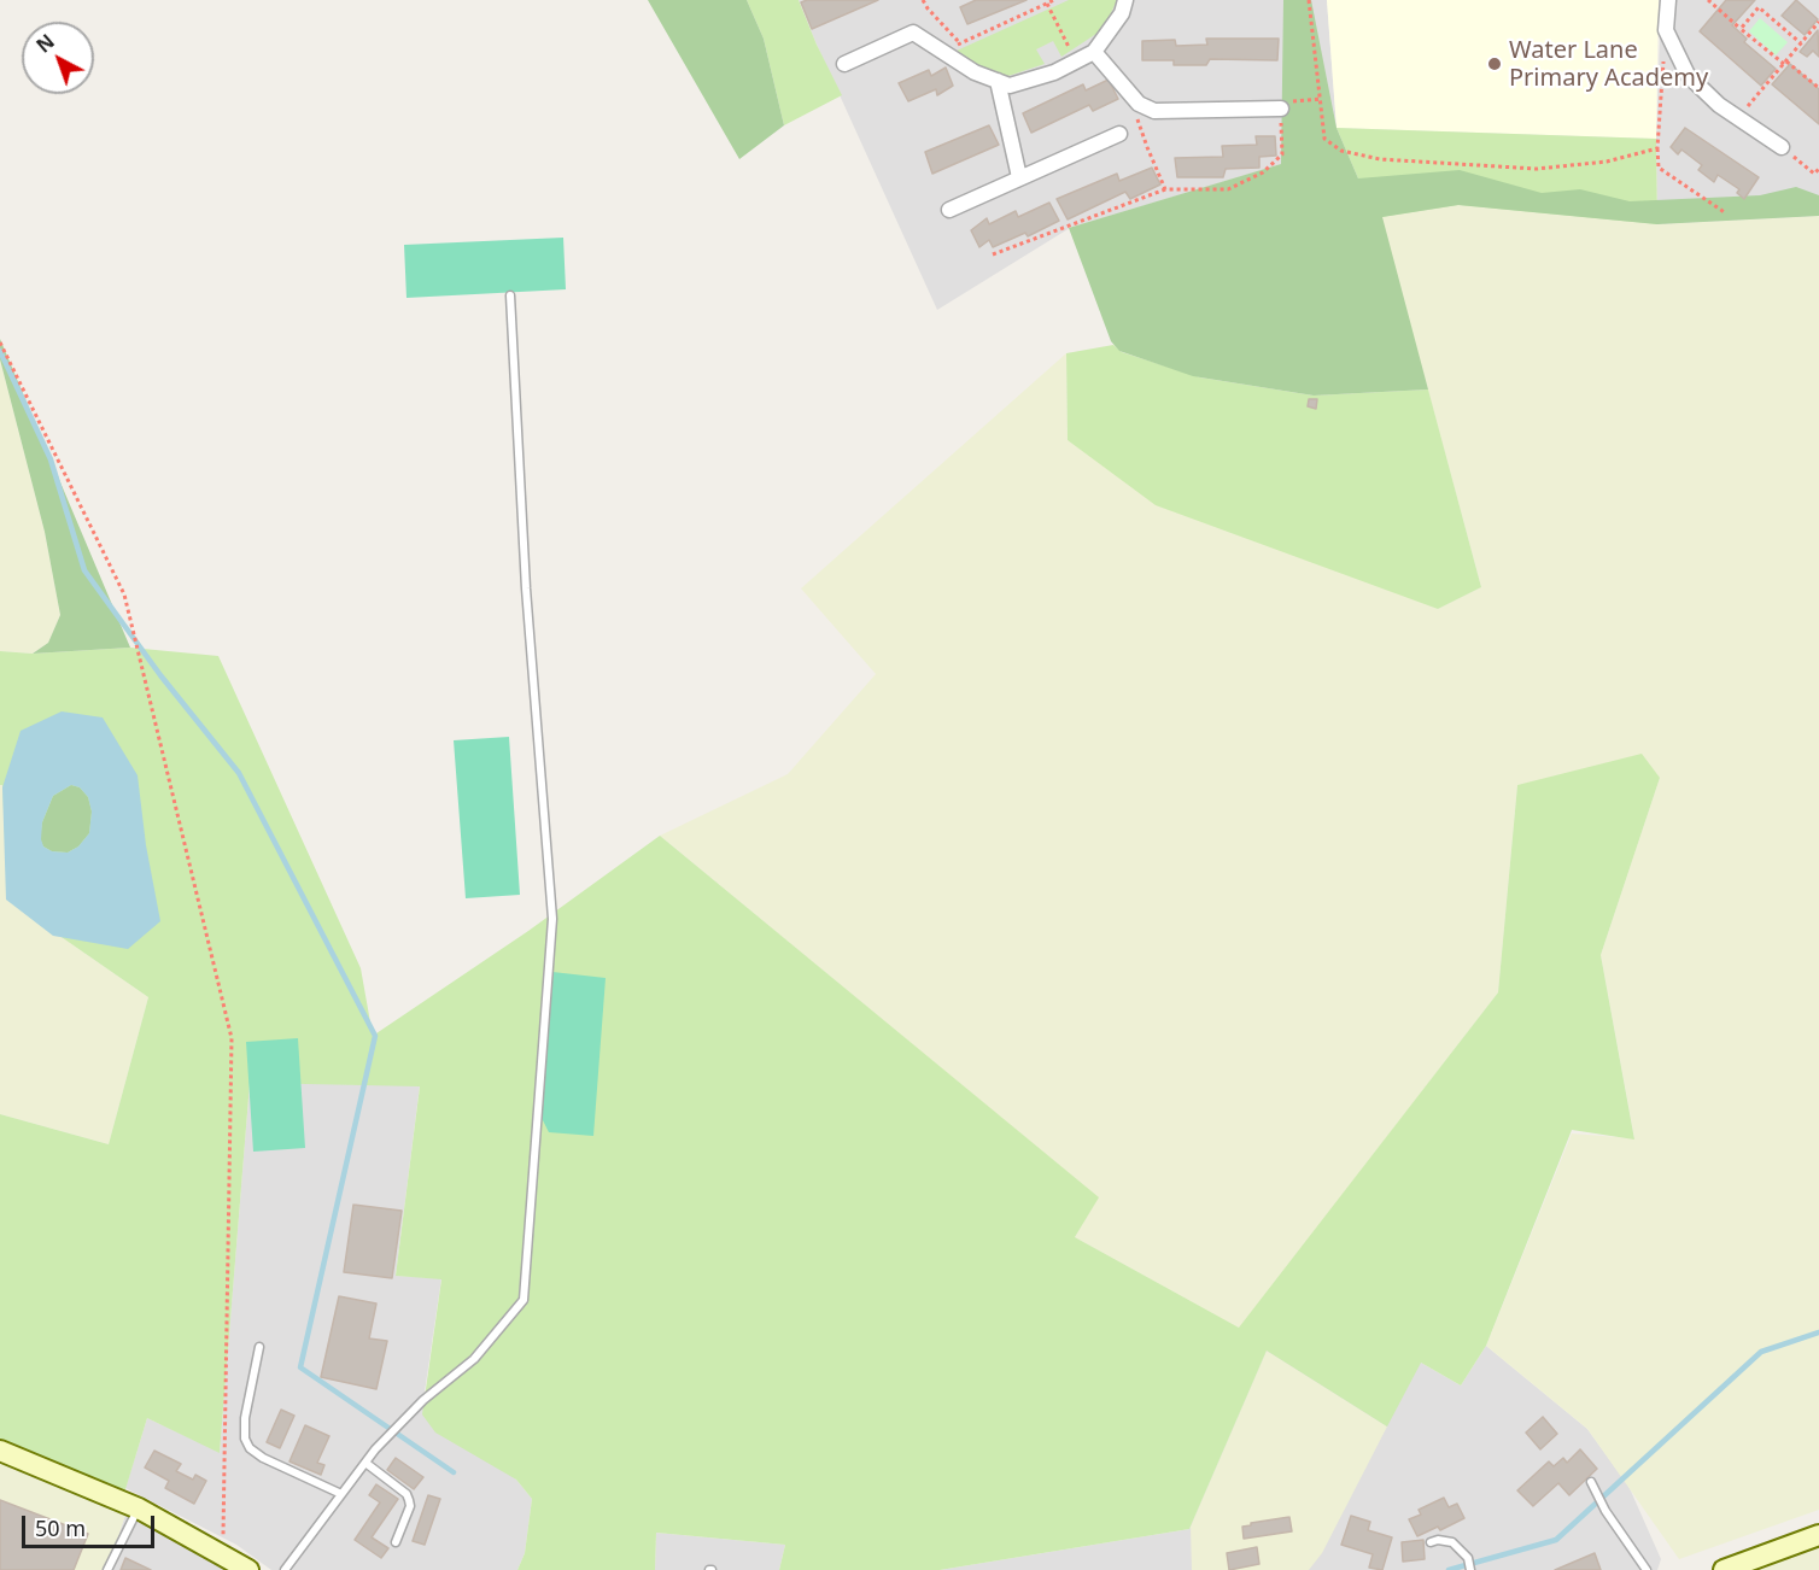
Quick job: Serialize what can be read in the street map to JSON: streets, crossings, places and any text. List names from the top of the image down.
{
  "places": ["Water Lane Primary Academy"],
  "scale_bar": "50 m",
  "north": "top left"
}
